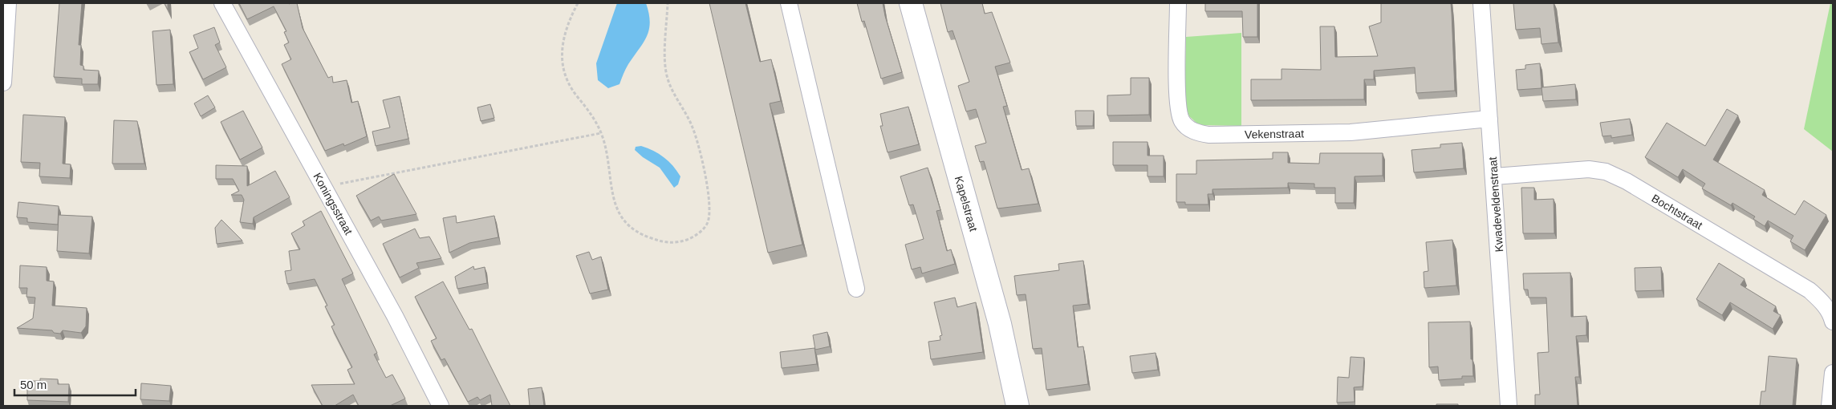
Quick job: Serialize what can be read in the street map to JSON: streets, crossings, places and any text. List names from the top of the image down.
{
  "streets": {
    "main road": ["Kapelstraat"],
    "street": [
      "Vekenstraat",
      "Koningsstraat",
      "Kwadeveldenstraat",
      "Bochtstraat"
    ]
  },
  "crossings": [
    ["Vekenstraat", "Kwadeveldenstraat"],
    ["Kwadeveldenstraat", "Bochtstraat"]
  ],
  "scale_bar": "50 m"
}
